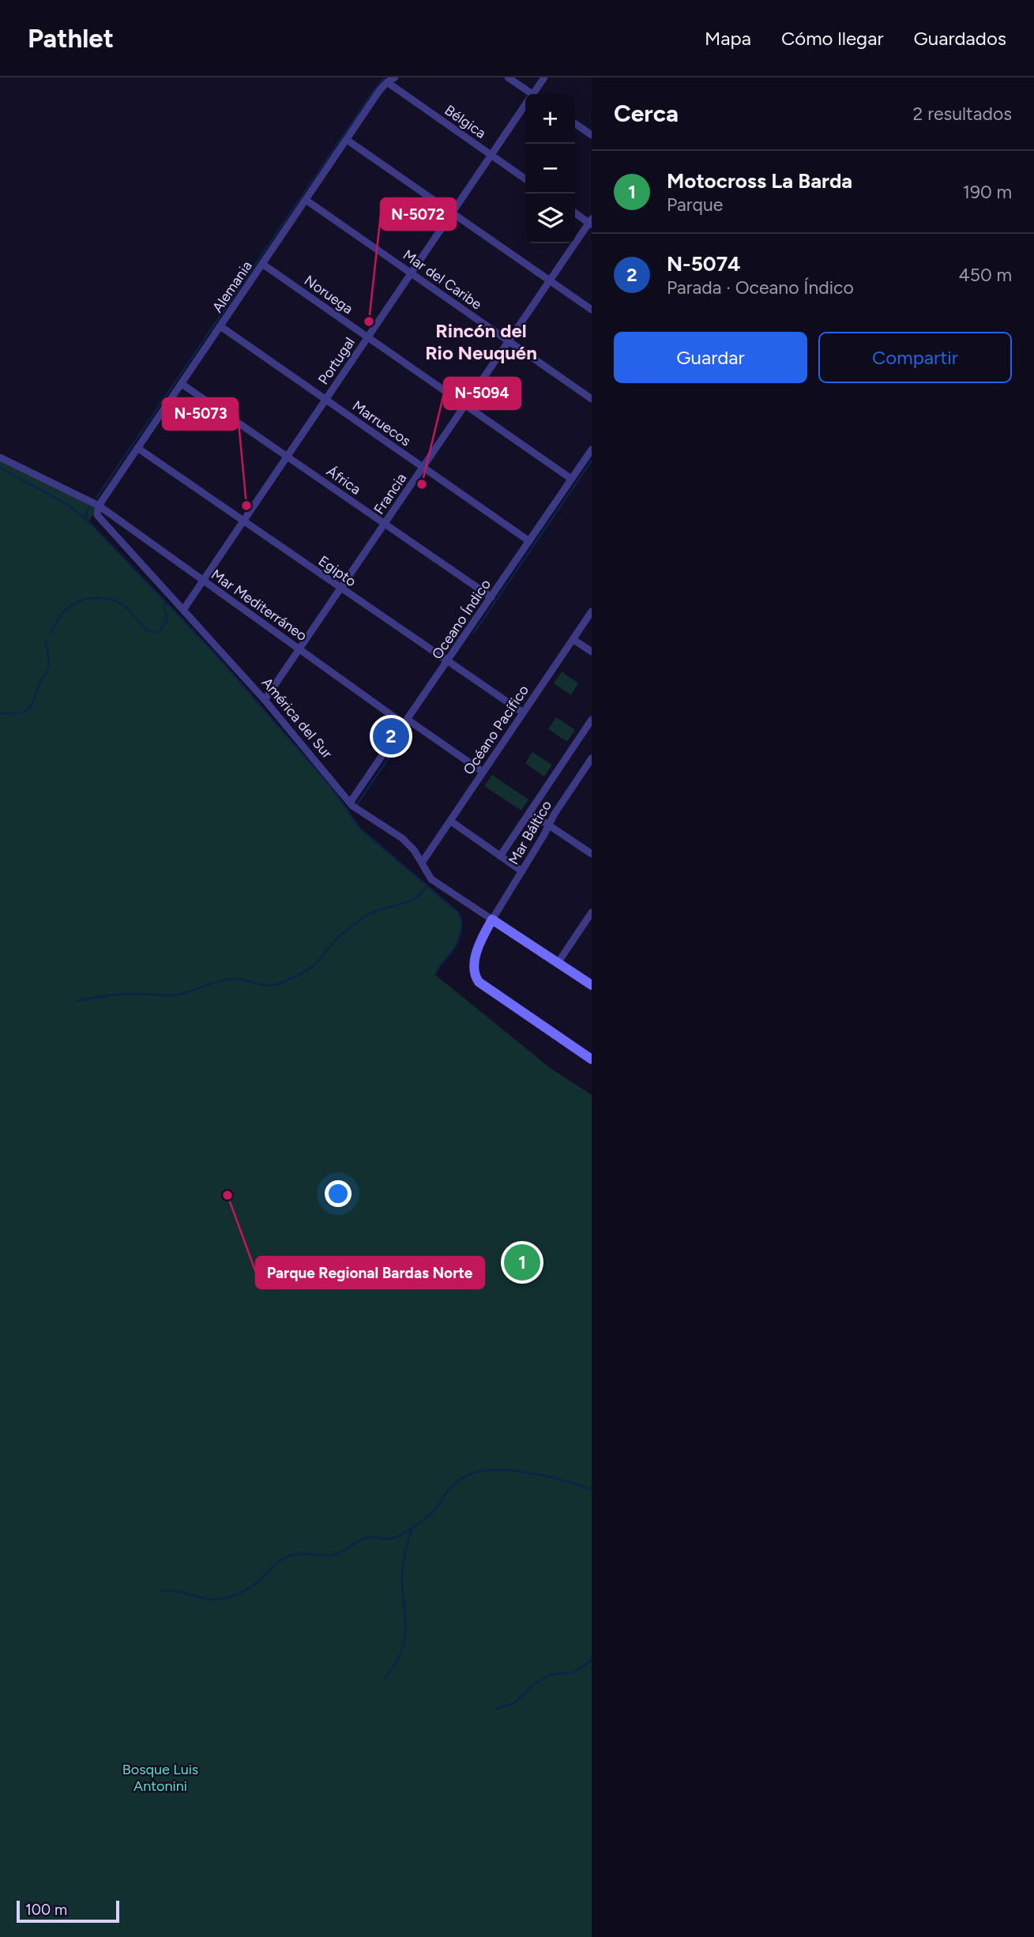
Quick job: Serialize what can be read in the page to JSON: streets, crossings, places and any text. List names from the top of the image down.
{
  "streets": {
    "street": [
      "Bélgica",
      "Mar del Caribe",
      "Alemania",
      "Noruega",
      "Portugal",
      "Marruecos",
      "África",
      "Francia",
      "Egipto",
      "Mar Mediterráneo",
      "Oceano Índico",
      "América del Sur",
      "Océano Pacífico",
      "Mar Báltico"
    ]
  },
  "crossings": [
    ["Bélgica", "Alemania"],
    ["Bélgica", "Portugal"],
    ["Mar del Caribe", "Alemania"],
    ["Mar del Caribe", "Portugal"],
    ["Mar del Caribe", "Francia"],
    ["Alemania", "Noruega"],
    ["Alemania", "Marruecos"],
    ["Alemania", "África"],
    ["Alemania", "Egipto"],
    ["Alemania", "Mar Mediterráneo"],
    ["Alemania", "América del Sur"],
    ["Noruega", "Portugal"],
    ["Noruega", "Francia"],
    ["Noruega", "Oceano Índico"],
    ["Portugal", "Marruecos"],
    ["Portugal", "África"],
    ["Portugal", "Egipto"],
    ["Portugal", "Mar Mediterráneo"],
    ["Portugal", "América del Sur"],
    ["Marruecos", "Francia"],
    ["Marruecos", "Oceano Índico"],
    ["África", "Francia"],
    ["África", "Oceano Índico"],
    ["Francia", "Egipto"],
    ["Francia", "Mar Mediterráneo"],
    ["Francia", "América del Sur"],
    ["Egipto", "Oceano Índico"],
    ["Egipto", "Océano Pacífico"],
    ["Mar Mediterráneo", "Oceano Índico"],
    ["Mar Mediterráneo", "América del Sur"],
    ["Mar Mediterráneo", "Océano Pacífico"],
    ["Oceano Índico", "América del Sur"],
    ["América del Sur", "Océano Pacífico"],
    ["América del Sur", "Mar Báltico"]
  ],
  "districts": ["Rincón del Rio Neuquén"],
  "parks": ["Bosque Luis Antonini"],
  "places": [
    "N-5072",
    "N-5094",
    "N-5073",
    "Parque Regional Bardas Norte"
  ],
  "scale_bar": "100 m",
  "page": {
    "header": "Pathlet",
    "nav": ["Mapa", "Cómo llegar", "Guardados"],
    "heading": ["Cerca", "2 resultados"],
    "map_buttons": ["+", "−"],
    "list": [
      {
        "mark": "1",
        "name": "Motocross La Barda",
        "note": "Parque",
        "value": "190 m"
      },
      {
        "mark": "2",
        "name": "N-5074",
        "note": "Parada · Oceano Índico",
        "value": "450 m"
      }
    ],
    "buttons": ["Guardar", "Compartir"],
    "pins": ["2", "1"],
    "scale": "100 m"
  }
}
